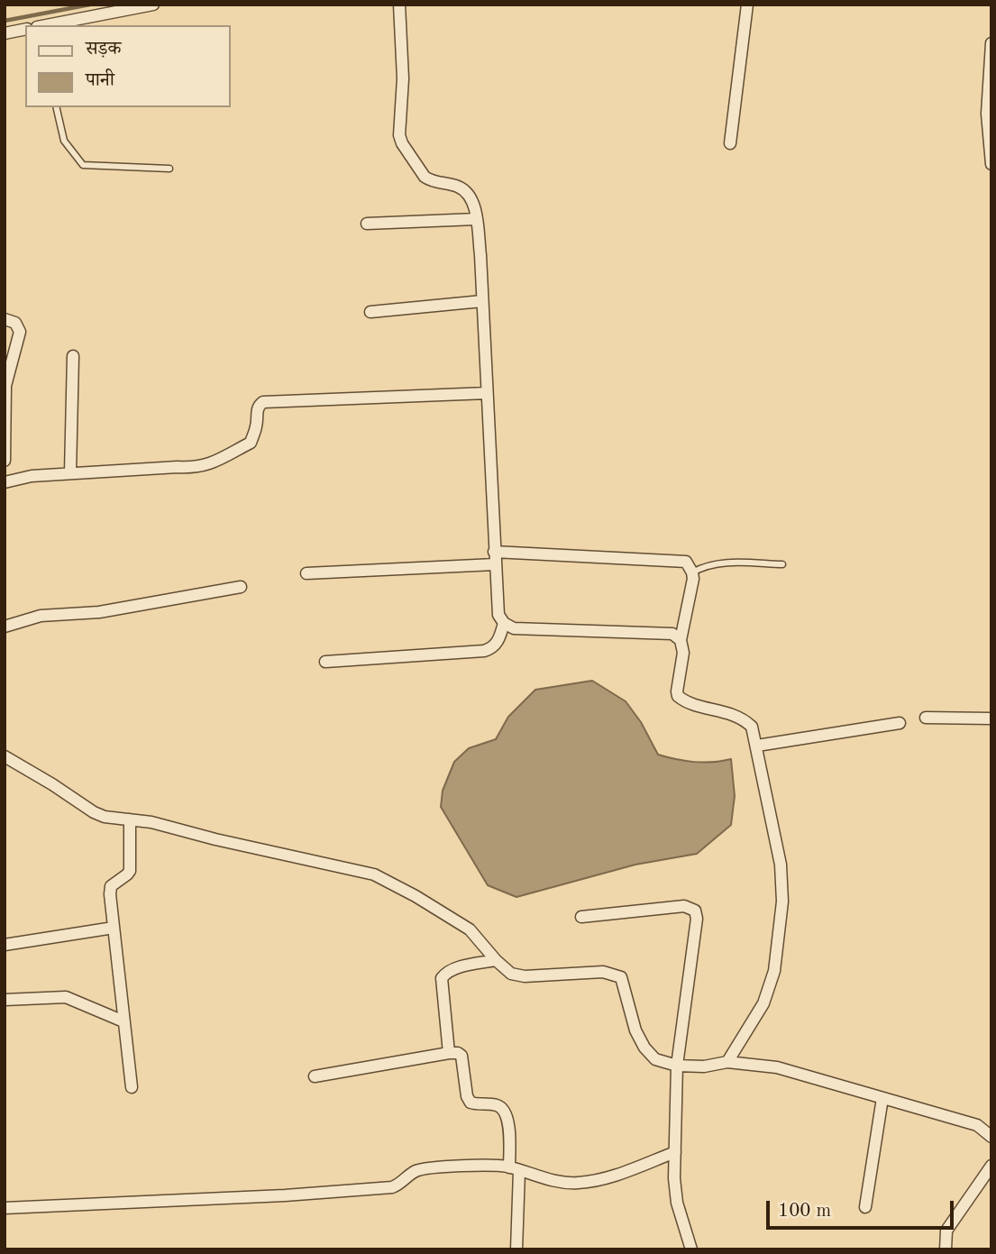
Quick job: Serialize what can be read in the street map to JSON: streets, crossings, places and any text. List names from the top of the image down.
{
  "legend": ["सड़क", "पानी"],
  "scale_bar": "100 m"
}
